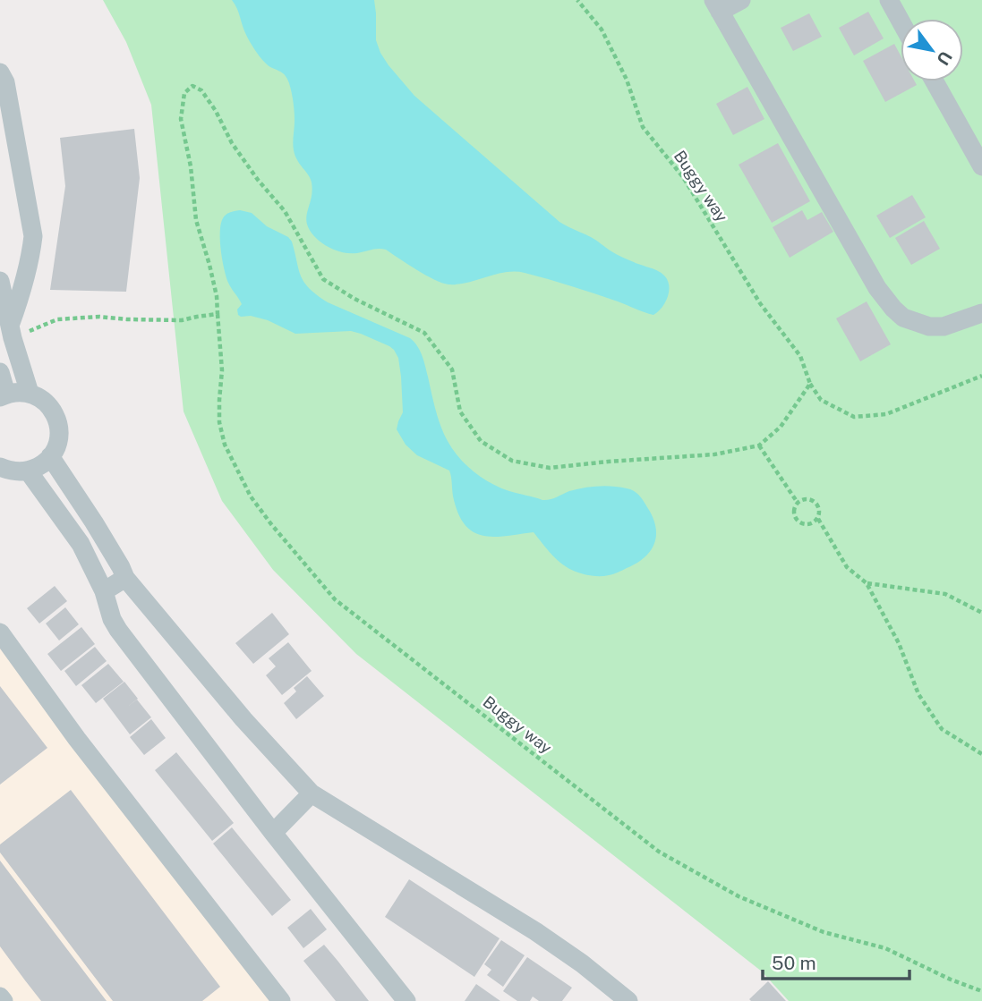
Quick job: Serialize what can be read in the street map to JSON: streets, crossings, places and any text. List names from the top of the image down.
{
  "streets": {
    "path": ["Buggy way"]
  },
  "scale_bar": "50 m",
  "north": "bottom right"
}
